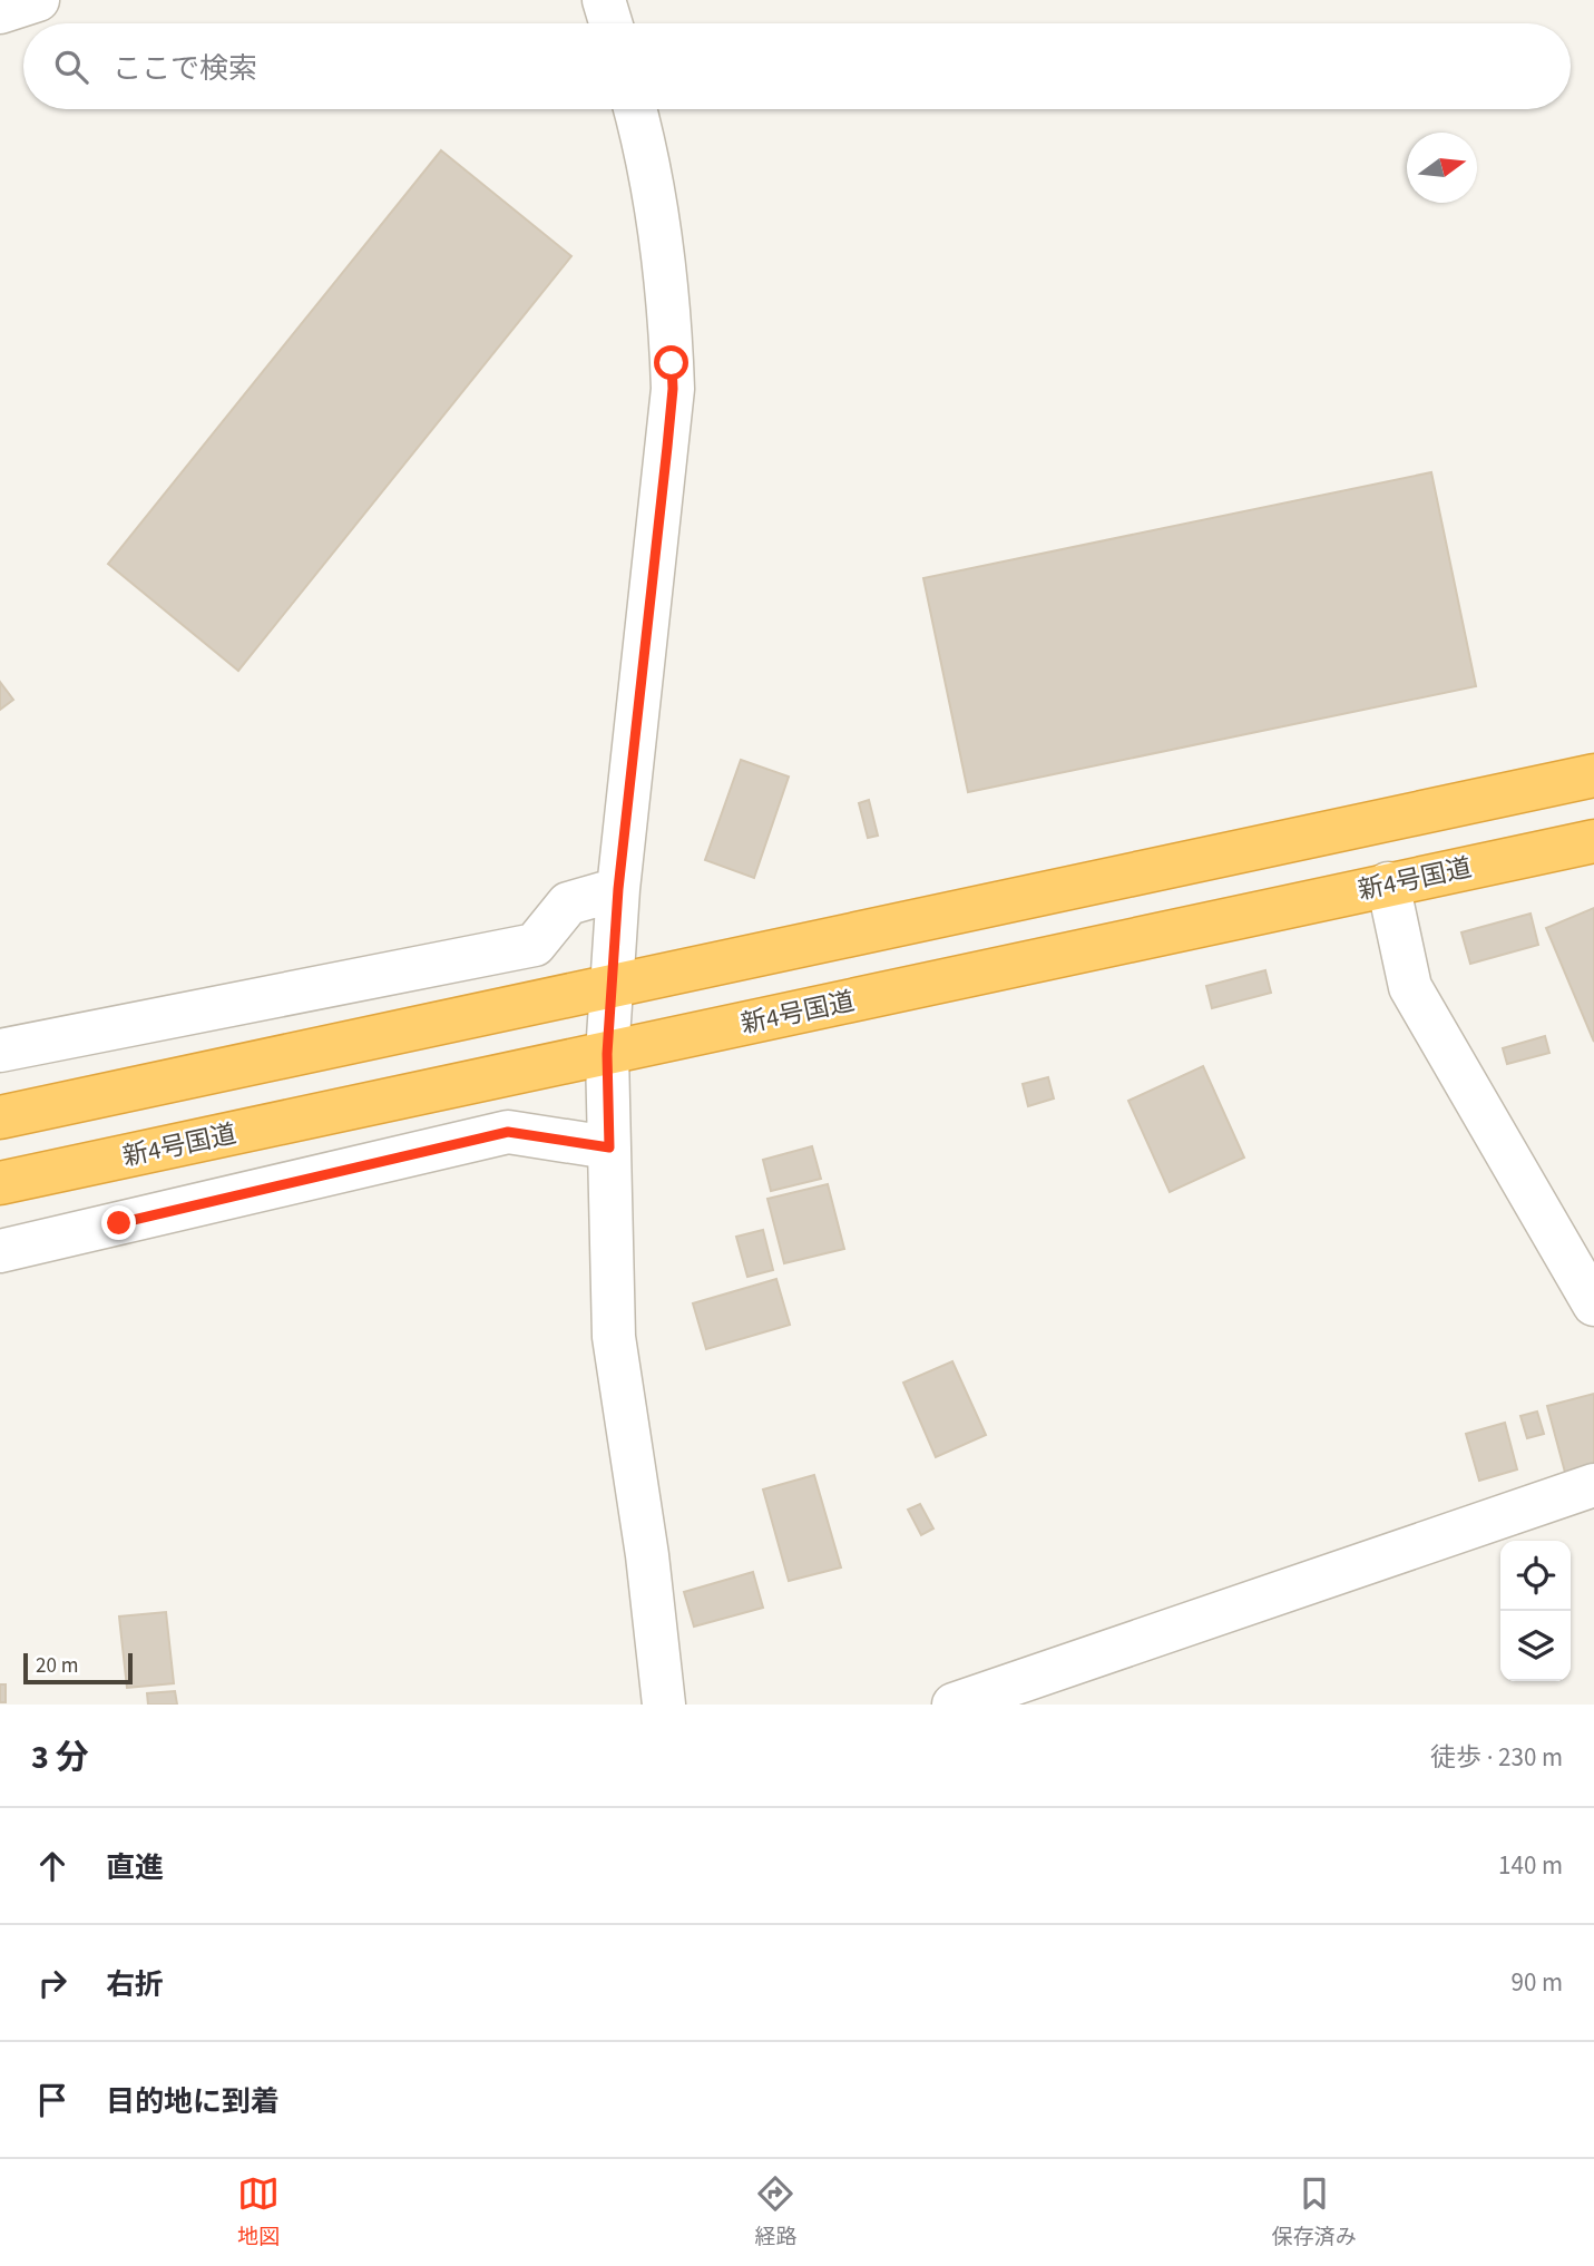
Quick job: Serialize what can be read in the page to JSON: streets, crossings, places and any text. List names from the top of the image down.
{
  "streets": {
    "highway": ["新4号国道"]
  },
  "scale_bar": "20 m",
  "north": "right",
  "page": {
    "search": "ここで検索",
    "scale": "20 m",
    "heading": ["3 分", "徒歩 · 230 m"],
    "list": [
      ["直進", "140 m"],
      ["右折", "90 m"],
      "目的地に到着"
    ],
    "nav": ["地図", "経路", "保存済み"]
  }
}
